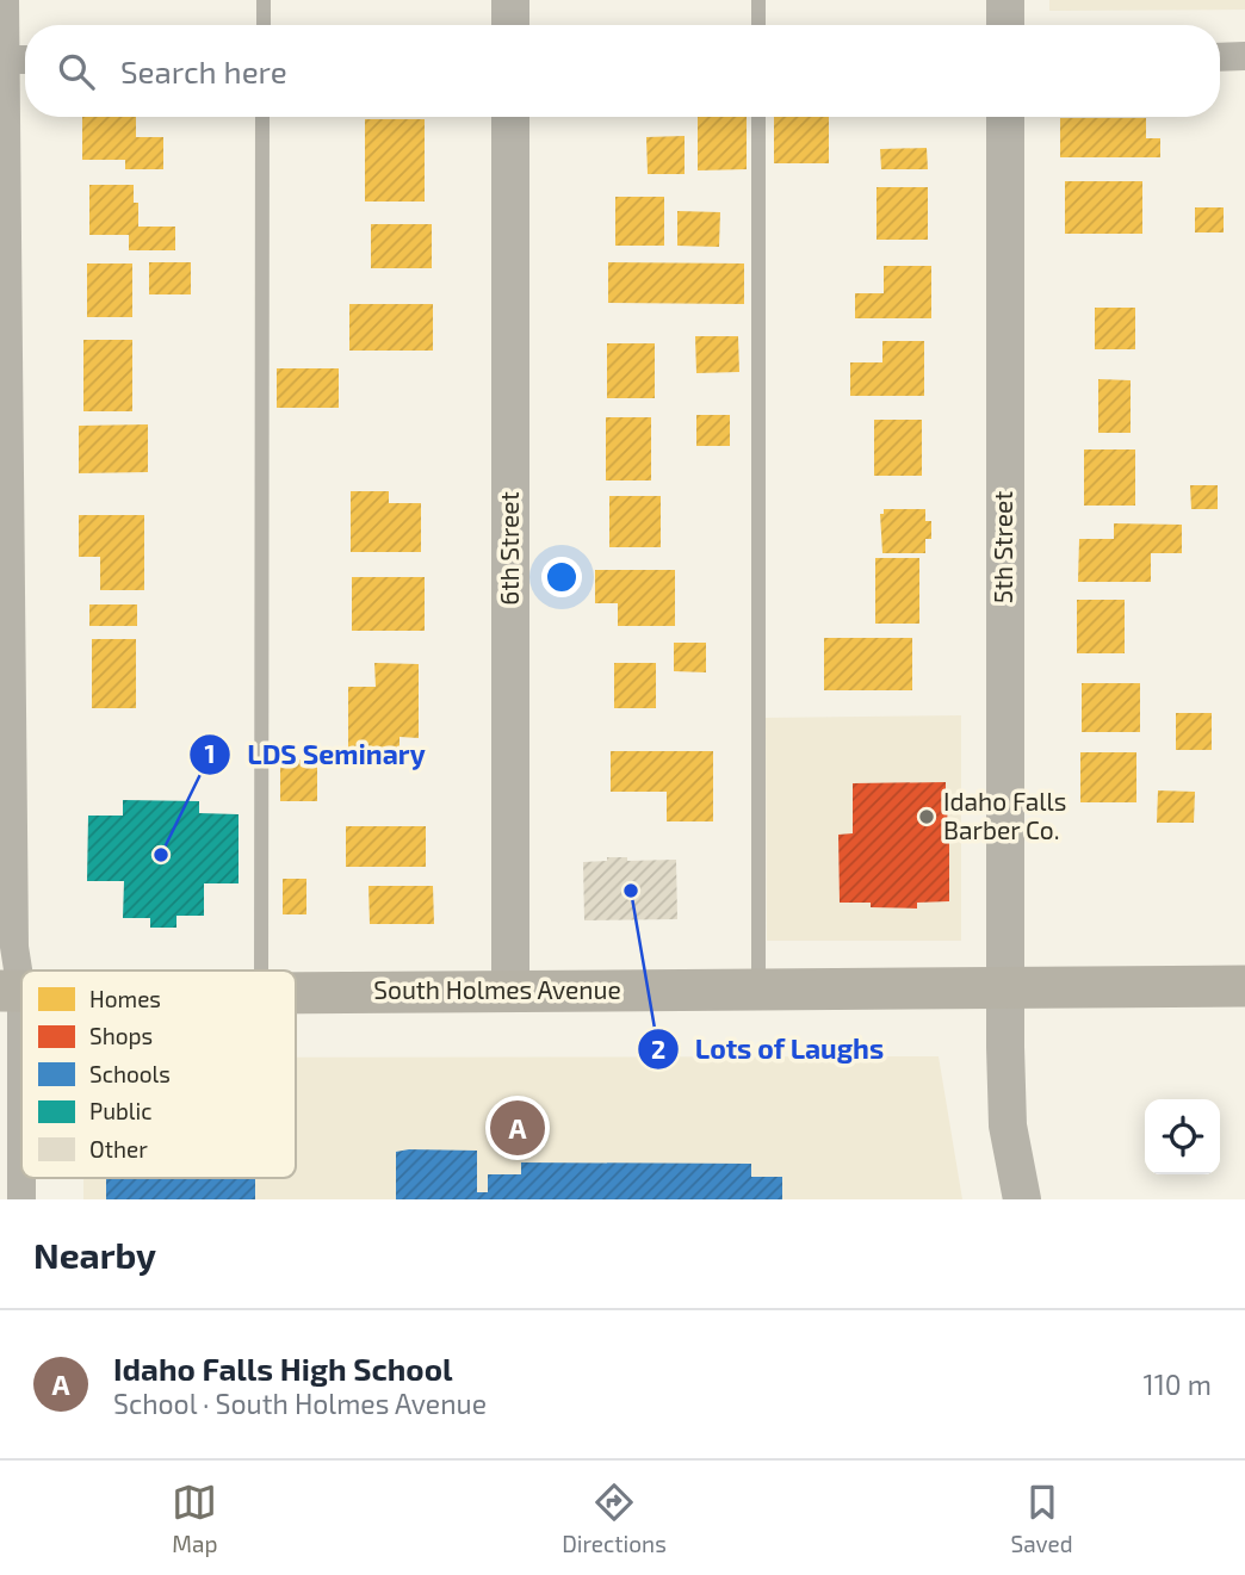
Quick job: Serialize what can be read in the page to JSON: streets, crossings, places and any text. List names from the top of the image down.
{
  "streets": {
    "main road": ["South Holmes Avenue"],
    "street": ["5th Street", "6th Street"]
  },
  "crossings": [
    ["5th Street", "South Holmes Avenue"],
    ["6th Street", "South Holmes Avenue"]
  ],
  "places": ["Idaho Falls Barber Co.", "LDS Seminary", "Lots of Laughs"],
  "legend": [
    "Homes",
    "Shops",
    "Schools",
    "Public",
    "Other"
  ],
  "page": {
    "search": "Search here",
    "pins": "A",
    "heading": "Nearby",
    "list": [
      {
        "mark": "A",
        "name": "Idaho Falls High School",
        "note": "School · South Holmes Avenue",
        "value": "110 m"
      }
    ],
    "nav": ["Map", "Directions", "Saved"]
  }
}
